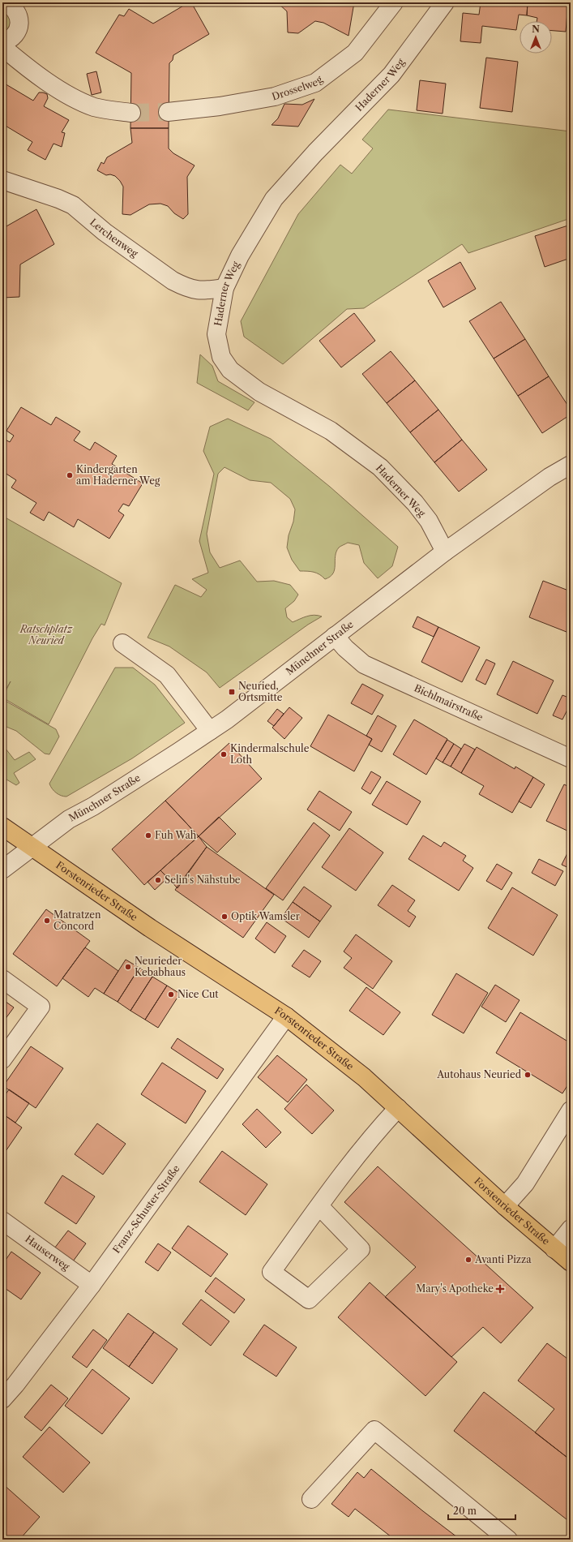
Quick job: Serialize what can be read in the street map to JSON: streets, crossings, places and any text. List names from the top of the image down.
{
  "streets": {
    "main road": ["Forstenrieder Straße"],
    "street": [
      "Haderner Weg",
      "Drosselweg",
      "Lerchenweg",
      "Münchner Straße",
      "Bichlmairstraße",
      "Franz-Schuster-Straße",
      "Hauserweg"
    ]
  },
  "crossings": [
    ["Haderner Weg", "Lerchenweg"],
    ["Haderner Weg", "Münchner Straße"],
    ["Münchner Straße", "Bichlmairstraße"],
    ["Münchner Straße", "Forstenrieder Straße"],
    ["Forstenrieder Straße", "Franz-Schuster-Straße"],
    ["Franz-Schuster-Straße", "Hauserweg"]
  ],
  "parks": ["Ratschplatz Neuried"],
  "places": {
    "other": [
      "Kindergarten am Haderner Weg",
      "Kindermalschule Loth",
      "Fuh Wah",
      "Selin's Nähstube",
      "Optik Wamsler",
      "Matratzen Concord",
      "Neurieder Kebabhaus",
      "Nice Cut",
      "Autohaus Neuried",
      "Avanti Pizza"
    ],
    "transit": ["Neuried, Ortsmitte"],
    "health": ["Mary's Apotheke"]
  },
  "scale_bar": "20 m",
  "north": "top"
}
